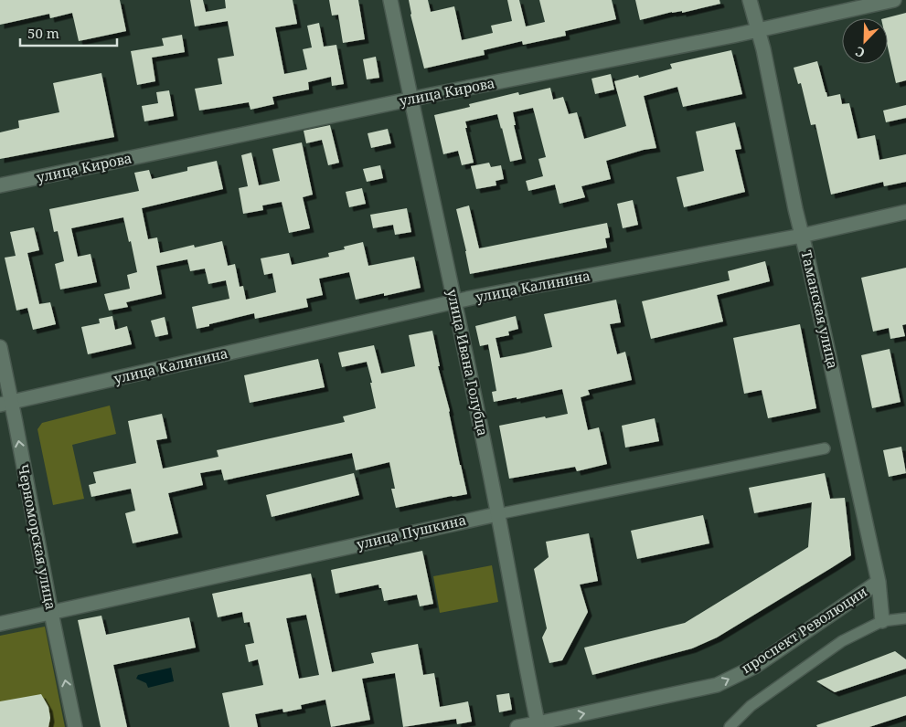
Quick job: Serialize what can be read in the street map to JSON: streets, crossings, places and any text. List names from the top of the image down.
{
  "streets": {
    "street": [
      "улица Кирова",
      "улица Калинина",
      "Таманская улица",
      "улица Ивана Голубца",
      "улица Пушкина",
      "Черноморская улица",
      "проспект Революции"
    ]
  },
  "crossings": [
    ["улица Кирова", "Таманская улица"],
    ["улица Кирова", "улица Ивана Голубца"],
    ["улица Калинина", "Таманская улица"],
    ["улица Калинина", "улица Ивана Голубца"],
    ["улица Калинина", "Черноморская улица"],
    ["Таманская улица", "проспект Революции"],
    ["улица Ивана Голубца", "улица Пушкина"],
    ["улица Ивана Голубца", "проспект Революции"],
    ["улица Пушкина", "Черноморская улица"]
  ],
  "one_way": ["Черноморская улица"],
  "scale_bar": "50 m",
  "north": "bottom left"
}
